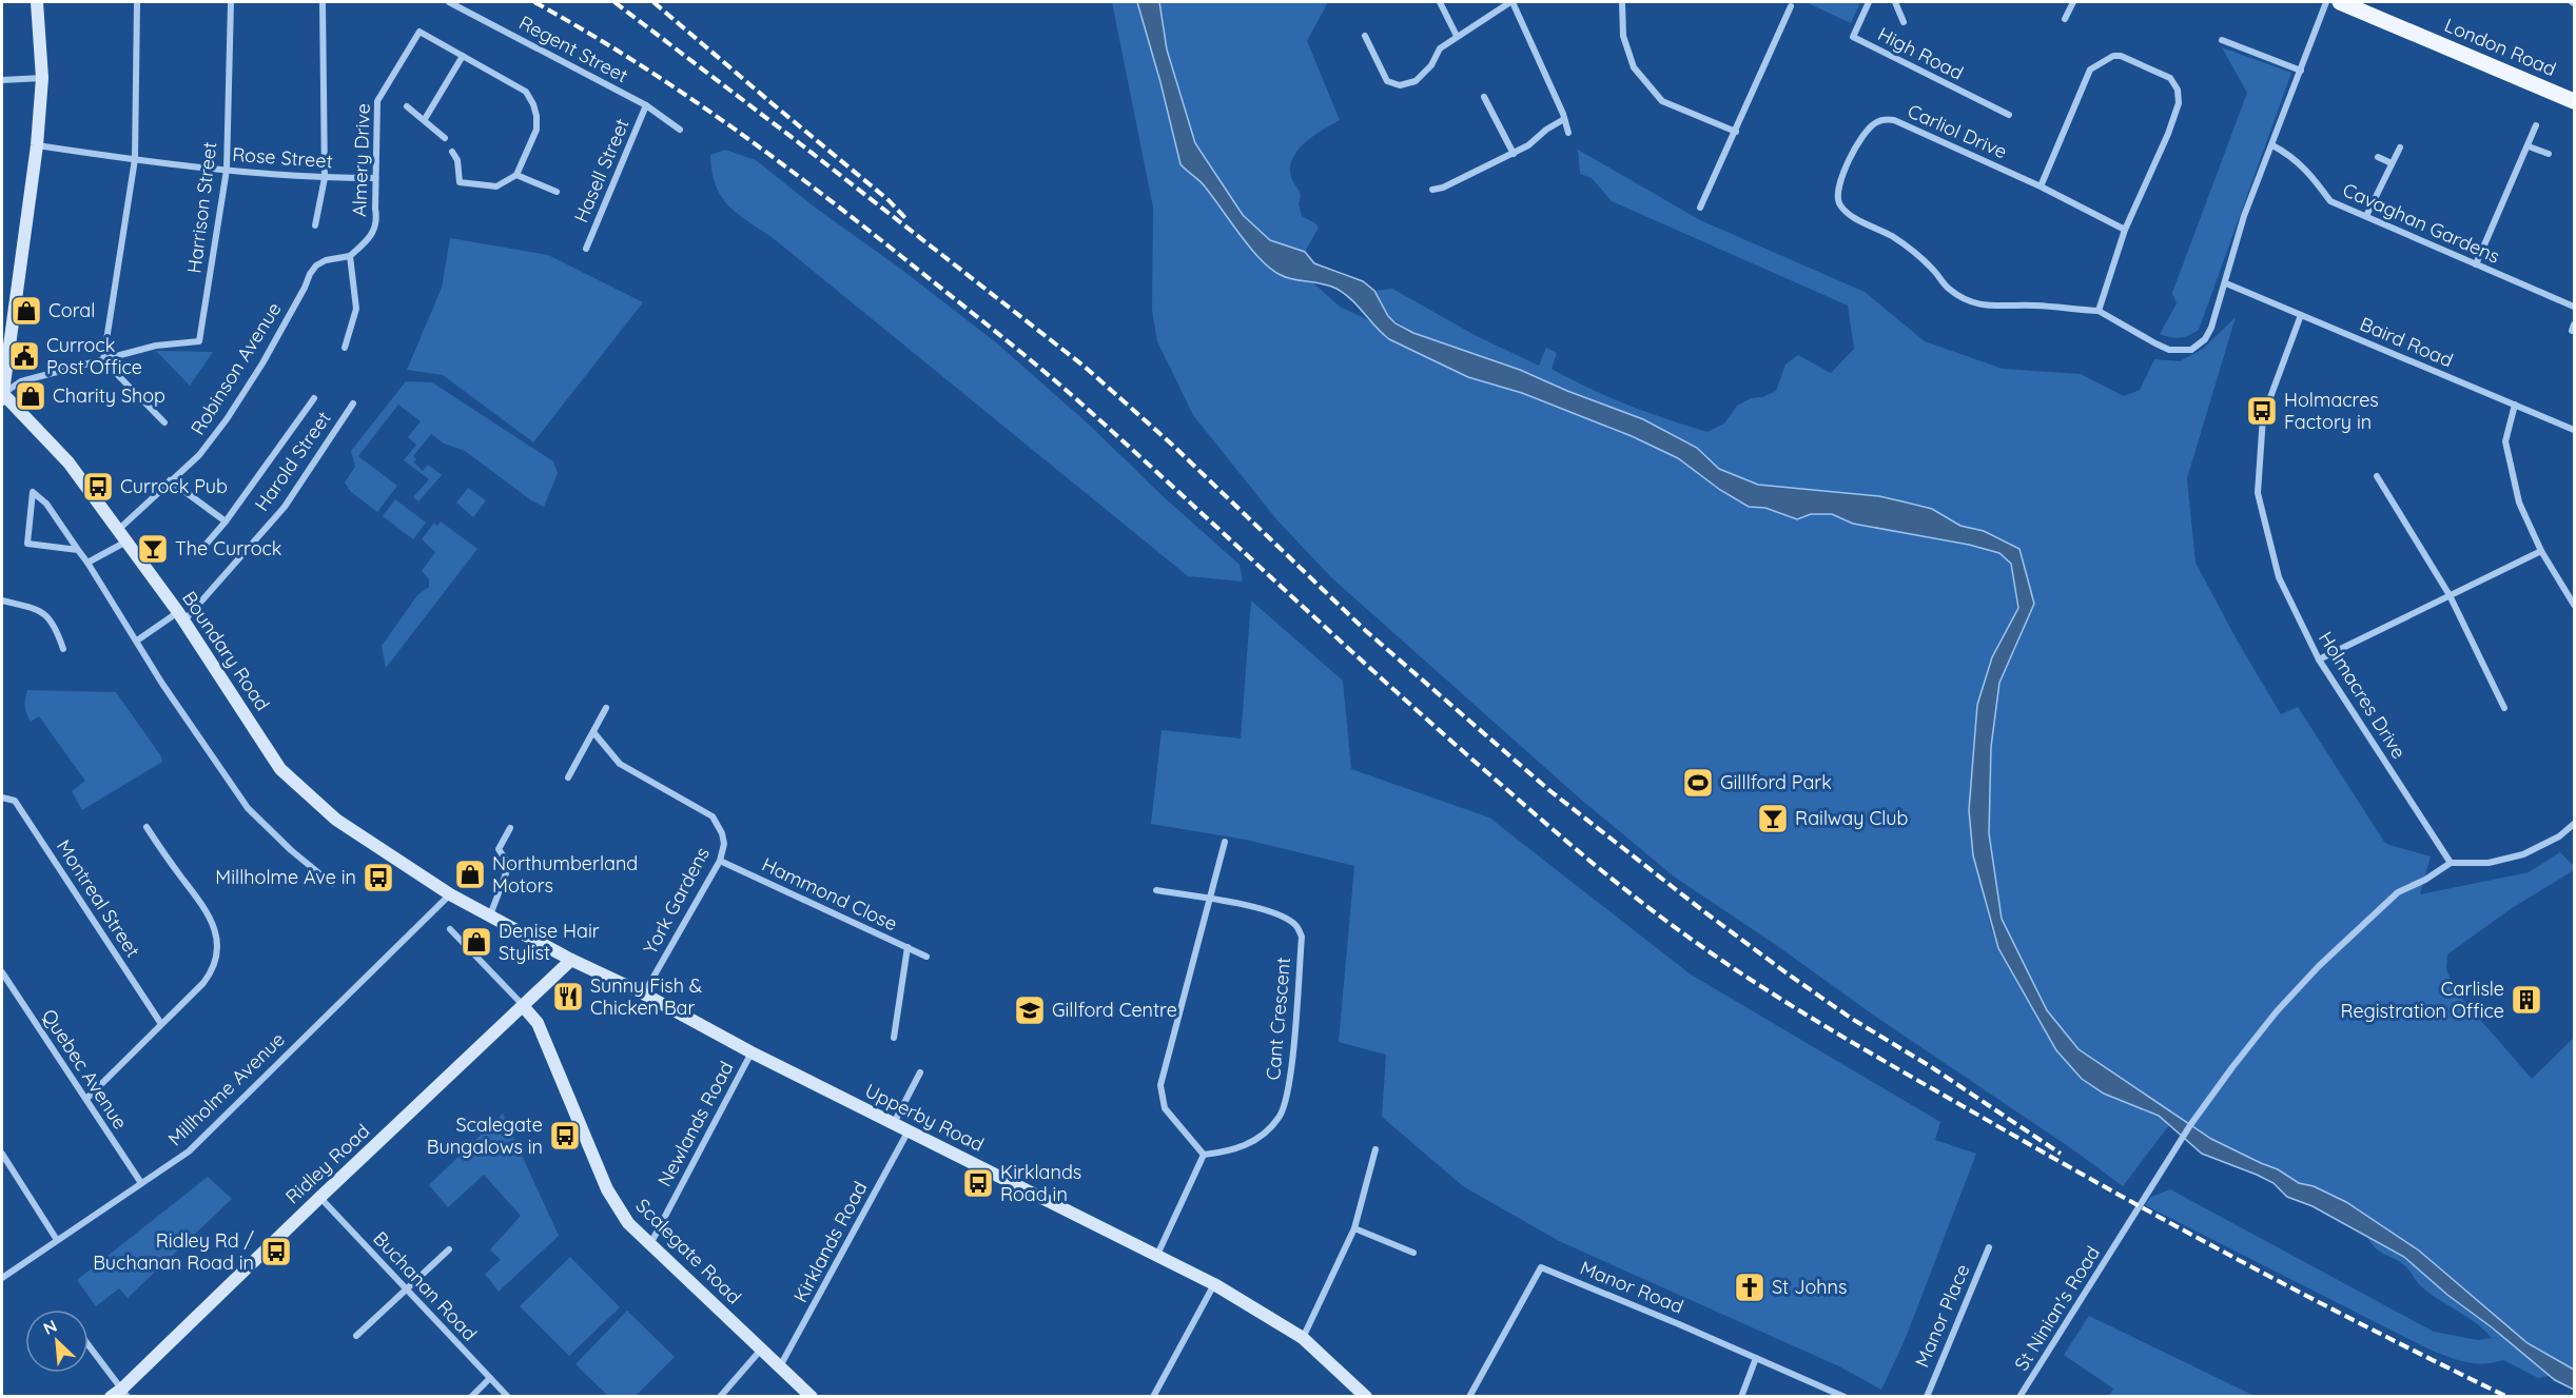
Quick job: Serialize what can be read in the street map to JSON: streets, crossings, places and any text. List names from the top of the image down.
{
  "streets": {
    "main road": ["London Road"],
    "street": [
      "Regent Street",
      "High Road",
      "Carliol Drive",
      "Rose Street",
      "Almery Drive",
      "Hasell Street",
      "Harrison Street",
      "Cavaghan Gardens",
      "Baird Road",
      "Robinson Avenue",
      "Harold Street",
      "Boundary Road",
      "Holmacres Drive",
      "Hammond Close",
      "Montreal Street",
      "York Gardens",
      "Cant Crescent",
      "Quebec Avenue",
      "Millholme Avenue",
      "Upperby Road",
      "Newlands Road",
      "Ridley Road",
      "Kirklands Road",
      "Scalegate Road",
      "Buchanan Road",
      "Manor Road",
      "St Ninian's Road",
      "Manor Place"
    ]
  },
  "crossings": [
    ["Regent Street", "Hasell Street"],
    ["Carliol Drive", "Cavaghan Gardens"],
    ["Carliol Drive", "Baird Road"],
    ["Rose Street", "Almery Drive"],
    ["Rose Street", "Harrison Street"],
    ["Almery Drive", "Robinson Avenue"],
    ["Baird Road", "Holmacres Drive"],
    ["Robinson Avenue", "Boundary Road"],
    ["Harold Street", "Boundary Road"],
    ["Boundary Road", "Millholme Avenue"],
    ["Boundary Road", "Upperby Road"],
    ["Holmacres Drive", "St Ninian's Road"],
    ["Hammond Close", "York Gardens"],
    ["York Gardens", "Upperby Road"],
    ["Quebec Avenue", "Millholme Avenue"],
    ["Millholme Avenue", "Upperby Road"],
    ["Upperby Road", "Newlands Road"],
    ["Upperby Road", "Ridley Road"],
    ["Upperby Road", "Kirklands Road"],
    ["Newlands Road", "Scalegate Road"],
    ["Ridley Road", "Scalegate Road"],
    ["Ridley Road", "Buchanan Road"],
    ["Kirklands Road", "Scalegate Road"]
  ],
  "places": {
    "shop": [
      "Coral",
      "Charity Shop",
      "Northumberland Motors",
      "Denise Hair Stylist"
    ],
    "public building": ["Currock Post Office"],
    "bus stop": [
      "Holmacres Factory in",
      "Currock Pub",
      "Millholme Ave in",
      "Scalegate Bungalows in",
      "Kirklands Road in",
      "Ridley Rd / Buchanan Road in"
    ],
    "bar": ["The Currock", "Railway Club"],
    "sports": ["Gilllford Park"],
    "restaurant": ["Sunny Fish & Chicken Bar"],
    "building": ["Carlisle Registration Office"],
    "school or university": ["Gillford Centre"],
    "church": ["St Johns"]
  },
  "north": "top left"
}
